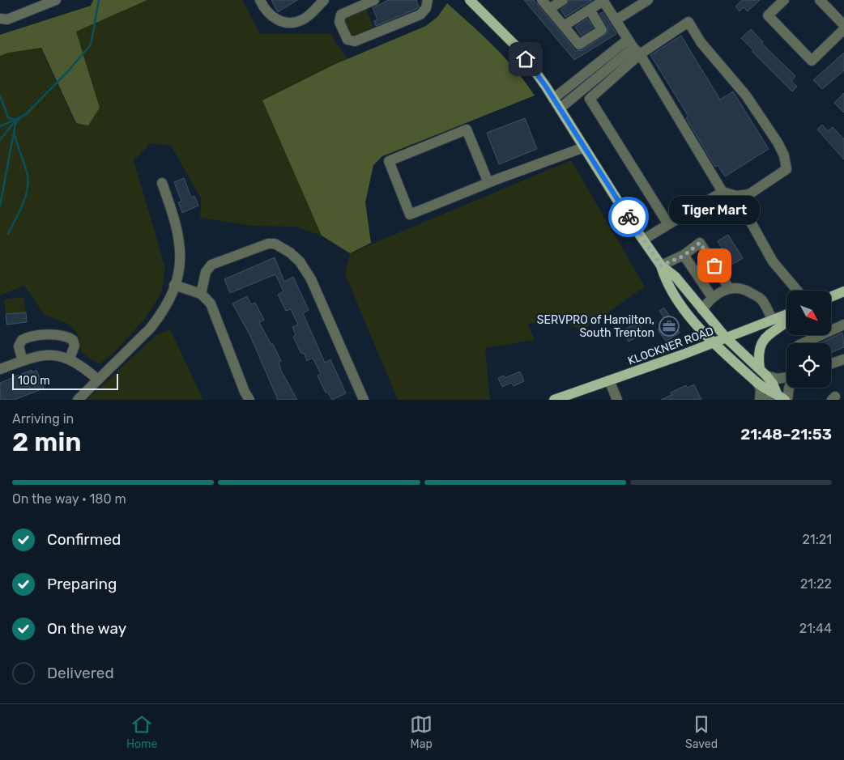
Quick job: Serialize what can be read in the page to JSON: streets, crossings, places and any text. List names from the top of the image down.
{
  "streets": {
    "main road": ["KLOCKNER ROAD"]
  },
  "places": {
    "other": ["Tiger Mart"],
    "office": ["SERVPRO of Hamilton, South Trenton"]
  },
  "scale_bar": "100 m",
  "north": "bottom right",
  "page": {
    "bubble": "Tiger Mart",
    "scale": "100 m",
    "heading": ["2 min", "Arriving in", "21:48–21:53"],
    "bar": "On the way · 180 m",
    "list": [
      ["Confirmed", "21:21"],
      ["Preparing", "21:22"],
      ["On the way", "21:44"],
      "Delivered"
    ],
    "tabs": ["Home", "Map", "Saved"]
  }
}
